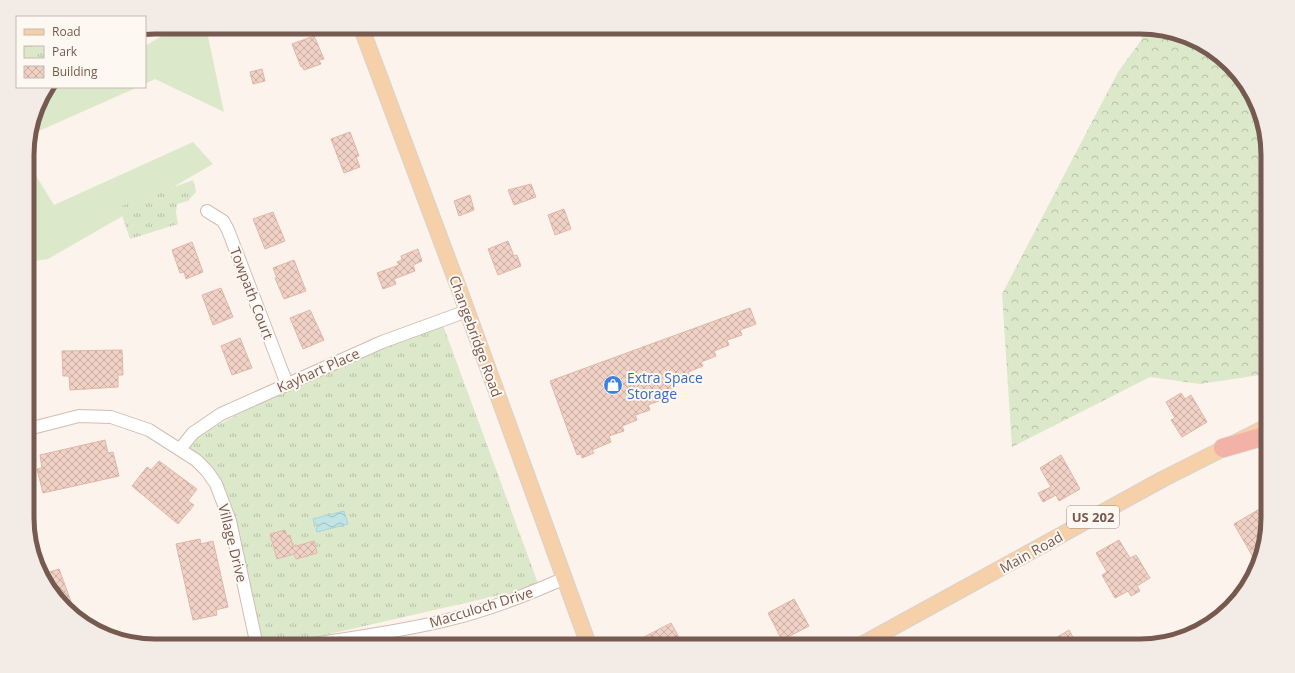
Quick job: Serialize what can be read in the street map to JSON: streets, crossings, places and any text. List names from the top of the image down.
{
  "streets": {
    "main road": ["Changebridge Road", "US 202", "Main Road"],
    "street": [
      "Towpath Court",
      "Kayhart Place",
      "Village Drive",
      "Macculoch Drive"
    ]
  },
  "crossings": [
    ["Towpath Court", "Kayhart Place"],
    ["Changebridge Road", "Kayhart Place"],
    ["Changebridge Road", "Macculoch Drive"],
    ["Kayhart Place", "Village Drive"]
  ],
  "places": {
    "shop": ["Extra Space Storage"]
  },
  "legend": ["Road", "Park", "Building"]
}
